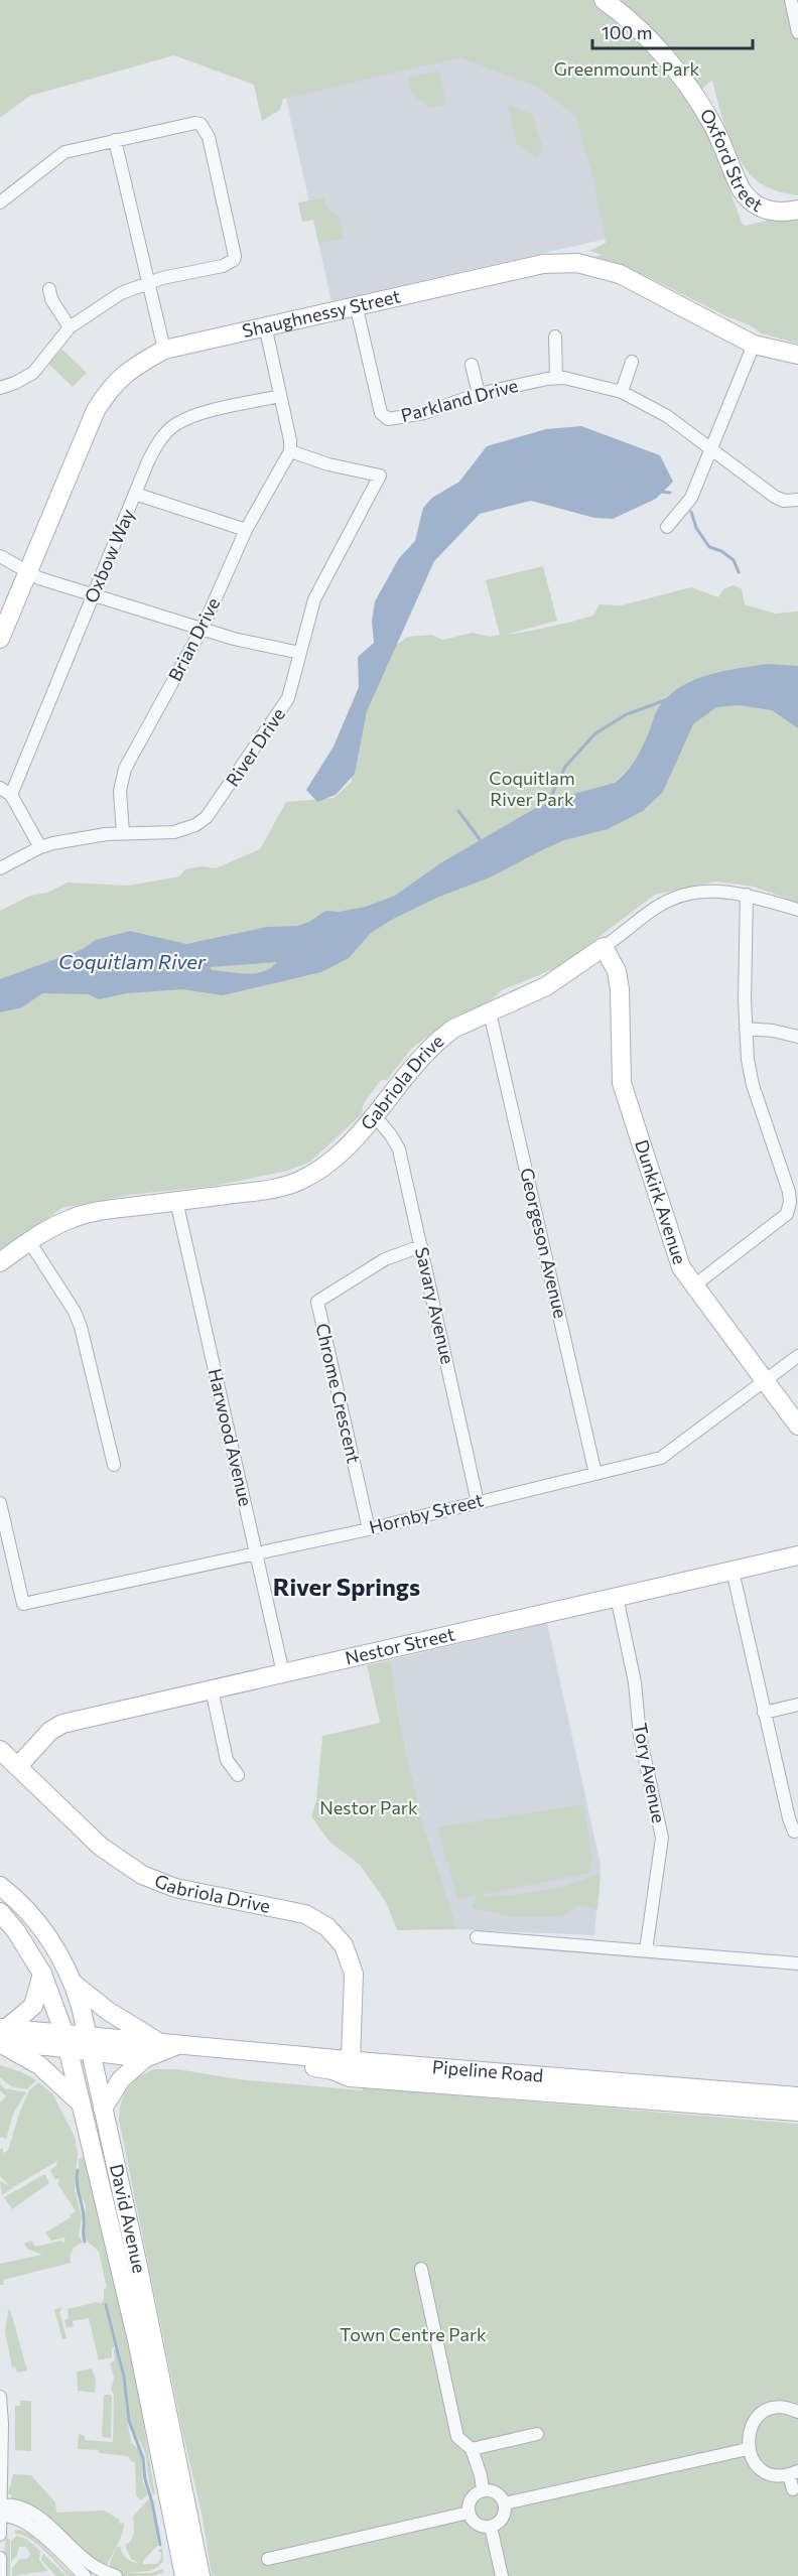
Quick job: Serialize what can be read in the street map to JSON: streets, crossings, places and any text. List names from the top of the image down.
{
  "streets": {
    "street": [
      "Oxford Street",
      "Shaughnessy Street",
      "Parkland Drive",
      "Oxbow Way",
      "Brian Drive",
      "River Drive",
      "Gabriola Drive",
      "Dunkirk Avenue",
      "Georgeson Avenue",
      "Savary Avenue",
      "Chrome Crescent",
      "Harwood Avenue",
      "Hornby Street",
      "Nestor Street",
      "Tory Avenue",
      "Pipeline Road",
      "David Avenue"
    ]
  },
  "crossings": [
    ["Shaughnessy Street", "Parkland Drive"],
    ["Brian Drive", "River Drive"],
    ["Gabriola Drive", "Dunkirk Avenue"],
    ["Gabriola Drive", "Georgeson Avenue"],
    ["Gabriola Drive", "Savary Avenue"],
    ["Gabriola Drive", "Harwood Avenue"],
    ["Gabriola Drive", "Nestor Street"],
    ["Gabriola Drive", "Pipeline Road"],
    ["Dunkirk Avenue", "Hornby Street"],
    ["Georgeson Avenue", "Hornby Street"],
    ["Savary Avenue", "Chrome Crescent"],
    ["Savary Avenue", "Hornby Street"],
    ["Chrome Crescent", "Hornby Street"],
    ["Harwood Avenue", "Hornby Street"],
    ["Harwood Avenue", "Nestor Street"],
    ["Nestor Street", "Tory Avenue"],
    ["Pipeline Road", "David Avenue"]
  ],
  "districts": ["River Springs"],
  "water": ["Coquitlam River"],
  "parks": [
    "Greenmount Park",
    "Coquitlam River Park",
    "Nestor Park",
    "Town Centre Park"
  ],
  "scale_bar": "100 m"
}
